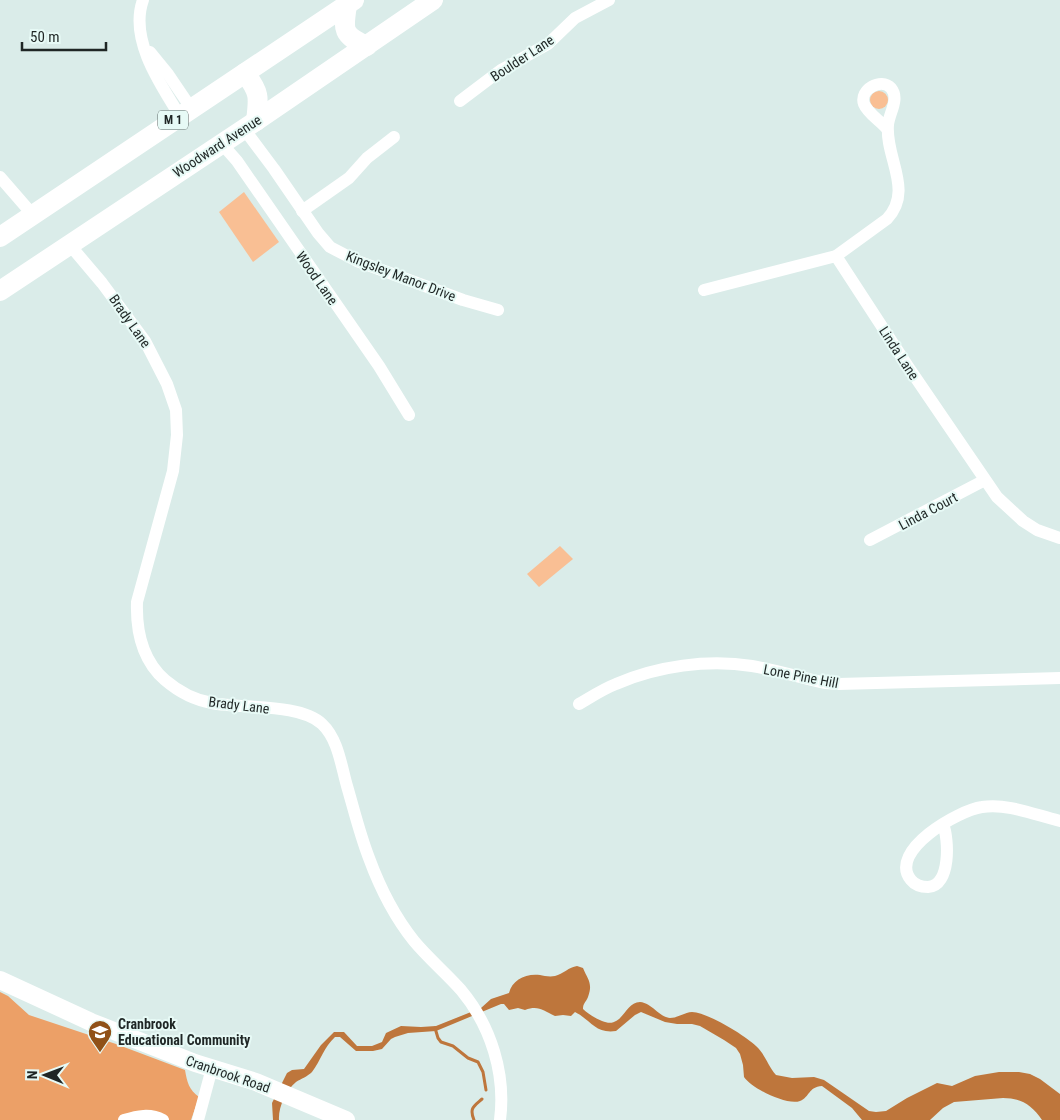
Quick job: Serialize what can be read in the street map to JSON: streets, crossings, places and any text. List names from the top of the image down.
{
  "streets": {
    "main road": ["M 1", "Woodward Avenue"],
    "street": [
      "Boulder Lane",
      "Kingsley Manor Drive",
      "Wood Lane",
      "Brady Lane",
      "Linda Lane",
      "Linda Court",
      "Lone Pine Hill",
      "Cranbrook Road"
    ]
  },
  "crossings": [
    ["Woodward Avenue", "Kingsley Manor Drive"],
    ["Woodward Avenue", "Wood Lane"],
    ["Woodward Avenue", "Brady Lane"],
    ["Linda Lane", "Linda Court"]
  ],
  "places": {
    "school or university": ["Cranbrook Educational Community"]
  },
  "scale_bar": "50 m",
  "north": "left"
}
